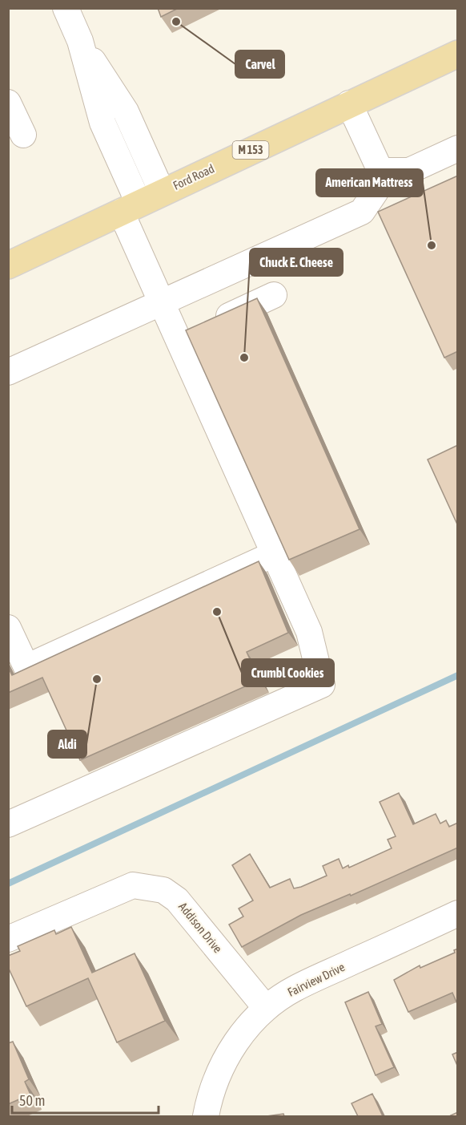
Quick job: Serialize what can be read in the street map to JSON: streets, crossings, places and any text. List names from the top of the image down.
{
  "streets": {
    "main road": ["M 153", "Ford Road"],
    "street": ["Addison Drive", "Fairview Drive"]
  },
  "crossings": [
    ["Addison Drive", "Fairview Drive"]
  ],
  "places": [
    "Carvel",
    "American Mattress",
    "Chuck E. Cheese",
    "Crumbl Cookies",
    "Aldi"
  ],
  "scale_bar": "50 m"
}
